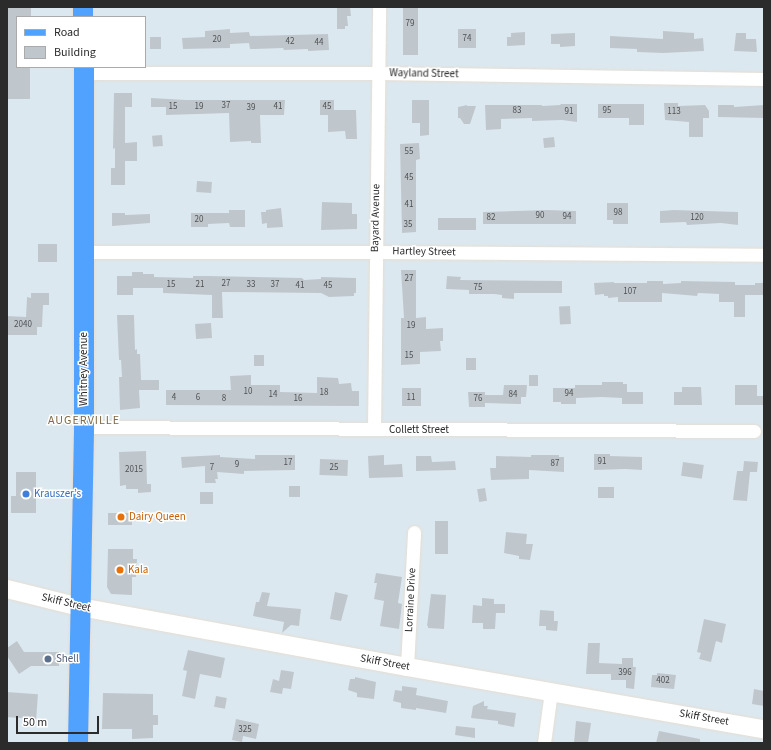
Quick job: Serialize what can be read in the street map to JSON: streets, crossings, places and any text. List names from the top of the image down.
{
  "streets": {
    "main road": ["Whitney Avenue", "Skiff Street"],
    "street": [
      "Wayland Street",
      "Bayard Avenue",
      "Hartley Street",
      "Collett Street",
      "Lorraine Drive"
    ]
  },
  "crossings": [
    ["Wayland Street", "Bayard Avenue"],
    ["Wayland Street", "Whitney Avenue"],
    ["Bayard Avenue", "Hartley Street"],
    ["Bayard Avenue", "Collett Street"],
    ["Hartley Street", "Whitney Avenue"],
    ["Whitney Avenue", "Collett Street"],
    ["Whitney Avenue", "Skiff Street"],
    ["Lorraine Drive", "Skiff Street"]
  ],
  "districts": ["AUGERVILLE"],
  "places": [
    "Krauszer’s",
    "Dairy Queen",
    "Kala",
    "Shell"
  ],
  "house_numbers": [
    "79",
    "74",
    "20",
    "42",
    "44",
    "37",
    "15",
    "19",
    "41",
    "45",
    "39",
    "83",
    "95",
    "91",
    "113",
    "55",
    "45",
    "41",
    "98",
    "90",
    "94",
    "82",
    "120",
    "20",
    "35",
    "27",
    "27",
    "15",
    "21",
    "33",
    "37",
    "41",
    "45",
    "75",
    "107",
    "2040",
    "19",
    "15",
    "10",
    "18",
    "94",
    "14",
    "84",
    "4",
    "6",
    "11",
    "8",
    "16",
    "76",
    "91",
    "17",
    "87",
    "9",
    "7",
    "25",
    "2015",
    "396",
    "402",
    "325"
  ],
  "legend": ["Road", "Building"],
  "scale_bar": "50 m"
}
